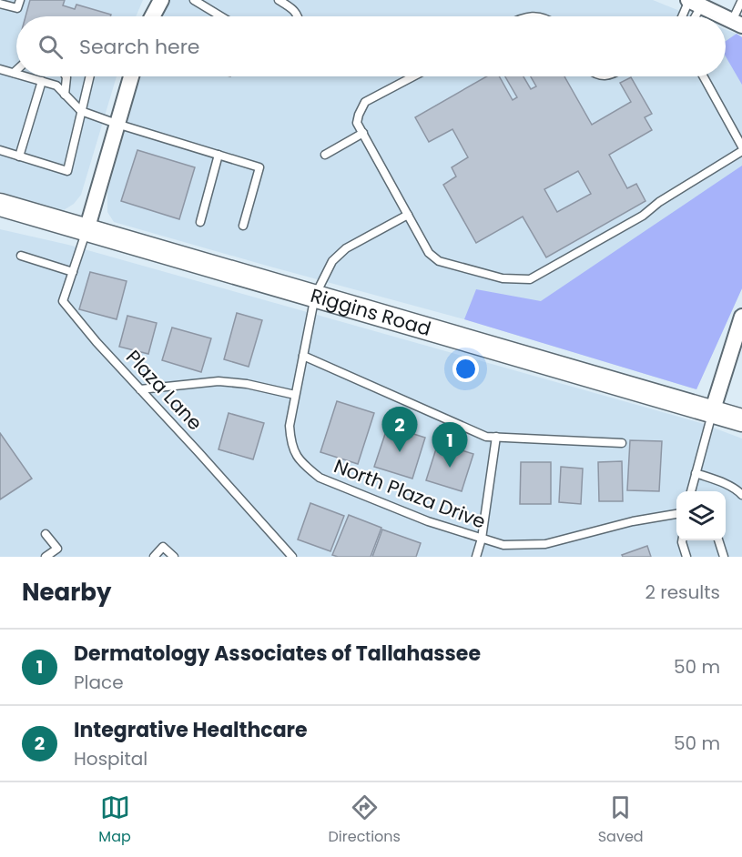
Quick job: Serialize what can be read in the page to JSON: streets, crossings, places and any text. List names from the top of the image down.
{
  "streets": {
    "street": ["Riggins Road"],
    "lane": ["Plaza Lane", "North Plaza Drive"]
  },
  "crossings": [
    ["Riggins Road", "Plaza Lane"],
    ["Riggins Road", "North Plaza Drive"]
  ],
  "page": {
    "search": "Search here",
    "pins": ["2", "1"],
    "heading": ["Nearby", "2 results"],
    "list": [
      {
        "mark": "1",
        "name": "Dermatology Associates of Tallahassee",
        "note": "Place",
        "value": "50 m"
      },
      {
        "mark": "2",
        "name": "Integrative Healthcare",
        "note": "Hospital",
        "value": "50 m"
      }
    ],
    "nav": ["Map", "Directions", "Saved"]
  }
}
